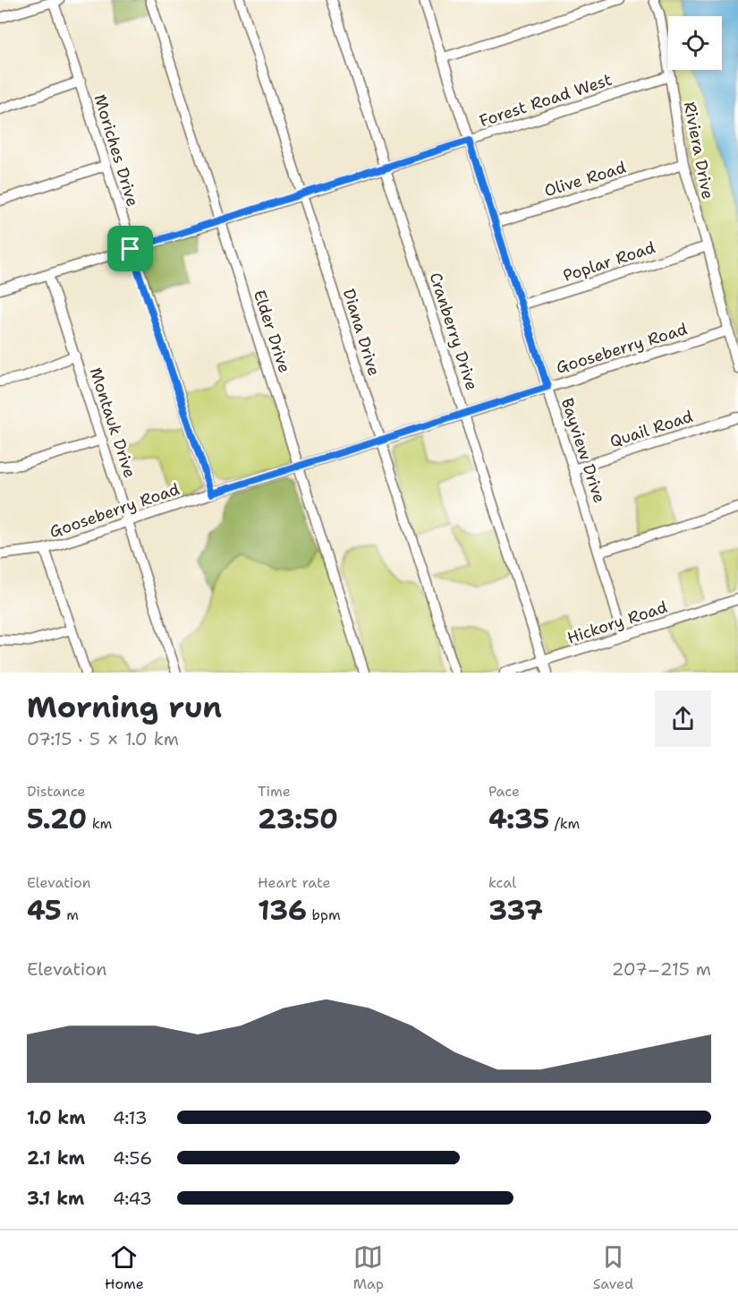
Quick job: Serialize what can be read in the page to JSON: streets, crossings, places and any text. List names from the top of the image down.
{
  "streets": {
    "street": [
      "Forest Road West",
      "Moriches Drive",
      "Riviera Drive",
      "Olive Road",
      "Poplar Road",
      "Elder Drive",
      "Cranberry Drive",
      "Diana Drive",
      "Gooseberry Road",
      "Montauk Drive",
      "Quail Road",
      "Bayview Drive",
      "Hickory Road"
    ]
  },
  "crossings": [
    ["Forest Road West", "Moriches Drive"],
    ["Forest Road West", "Riviera Drive"],
    ["Forest Road West", "Elder Drive"],
    ["Forest Road West", "Cranberry Drive"],
    ["Forest Road West", "Diana Drive"],
    ["Forest Road West", "Montauk Drive"],
    ["Forest Road West", "Bayview Drive"],
    ["Moriches Drive", "Gooseberry Road"],
    ["Riviera Drive", "Olive Road"],
    ["Riviera Drive", "Poplar Road"],
    ["Riviera Drive", "Gooseberry Road"],
    ["Olive Road", "Bayview Drive"],
    ["Poplar Road", "Bayview Drive"],
    ["Elder Drive", "Gooseberry Road"],
    ["Cranberry Drive", "Gooseberry Road"],
    ["Cranberry Drive", "Hickory Road"],
    ["Diana Drive", "Gooseberry Road"],
    ["Gooseberry Road", "Montauk Drive"],
    ["Gooseberry Road", "Bayview Drive"],
    ["Quail Road", "Bayview Drive"],
    ["Bayview Drive", "Hickory Road"]
  ],
  "page": {
    "heading": ["Morning run", "07:15 · 5 × 1.0 km"],
    "stats": [
      ["Distance", "5.20 km"],
      ["Time", "23:50"],
      ["Pace", "4:35 /km"],
      ["Elevation", "45 m"],
      ["Heart rate", "136 bpm"],
      ["kcal", "337"]
    ],
    "chart": ["Elevation", "207–215 m"],
    "list": [
      {
        "name": "1.0 km",
        "note": "4:13"
      },
      {
        "name": "2.1 km",
        "note": "4:56"
      },
      {
        "name": "3.1 km",
        "note": "4:43"
      }
    ],
    "tabs": ["Home", "Map", "Saved"]
  }
}
